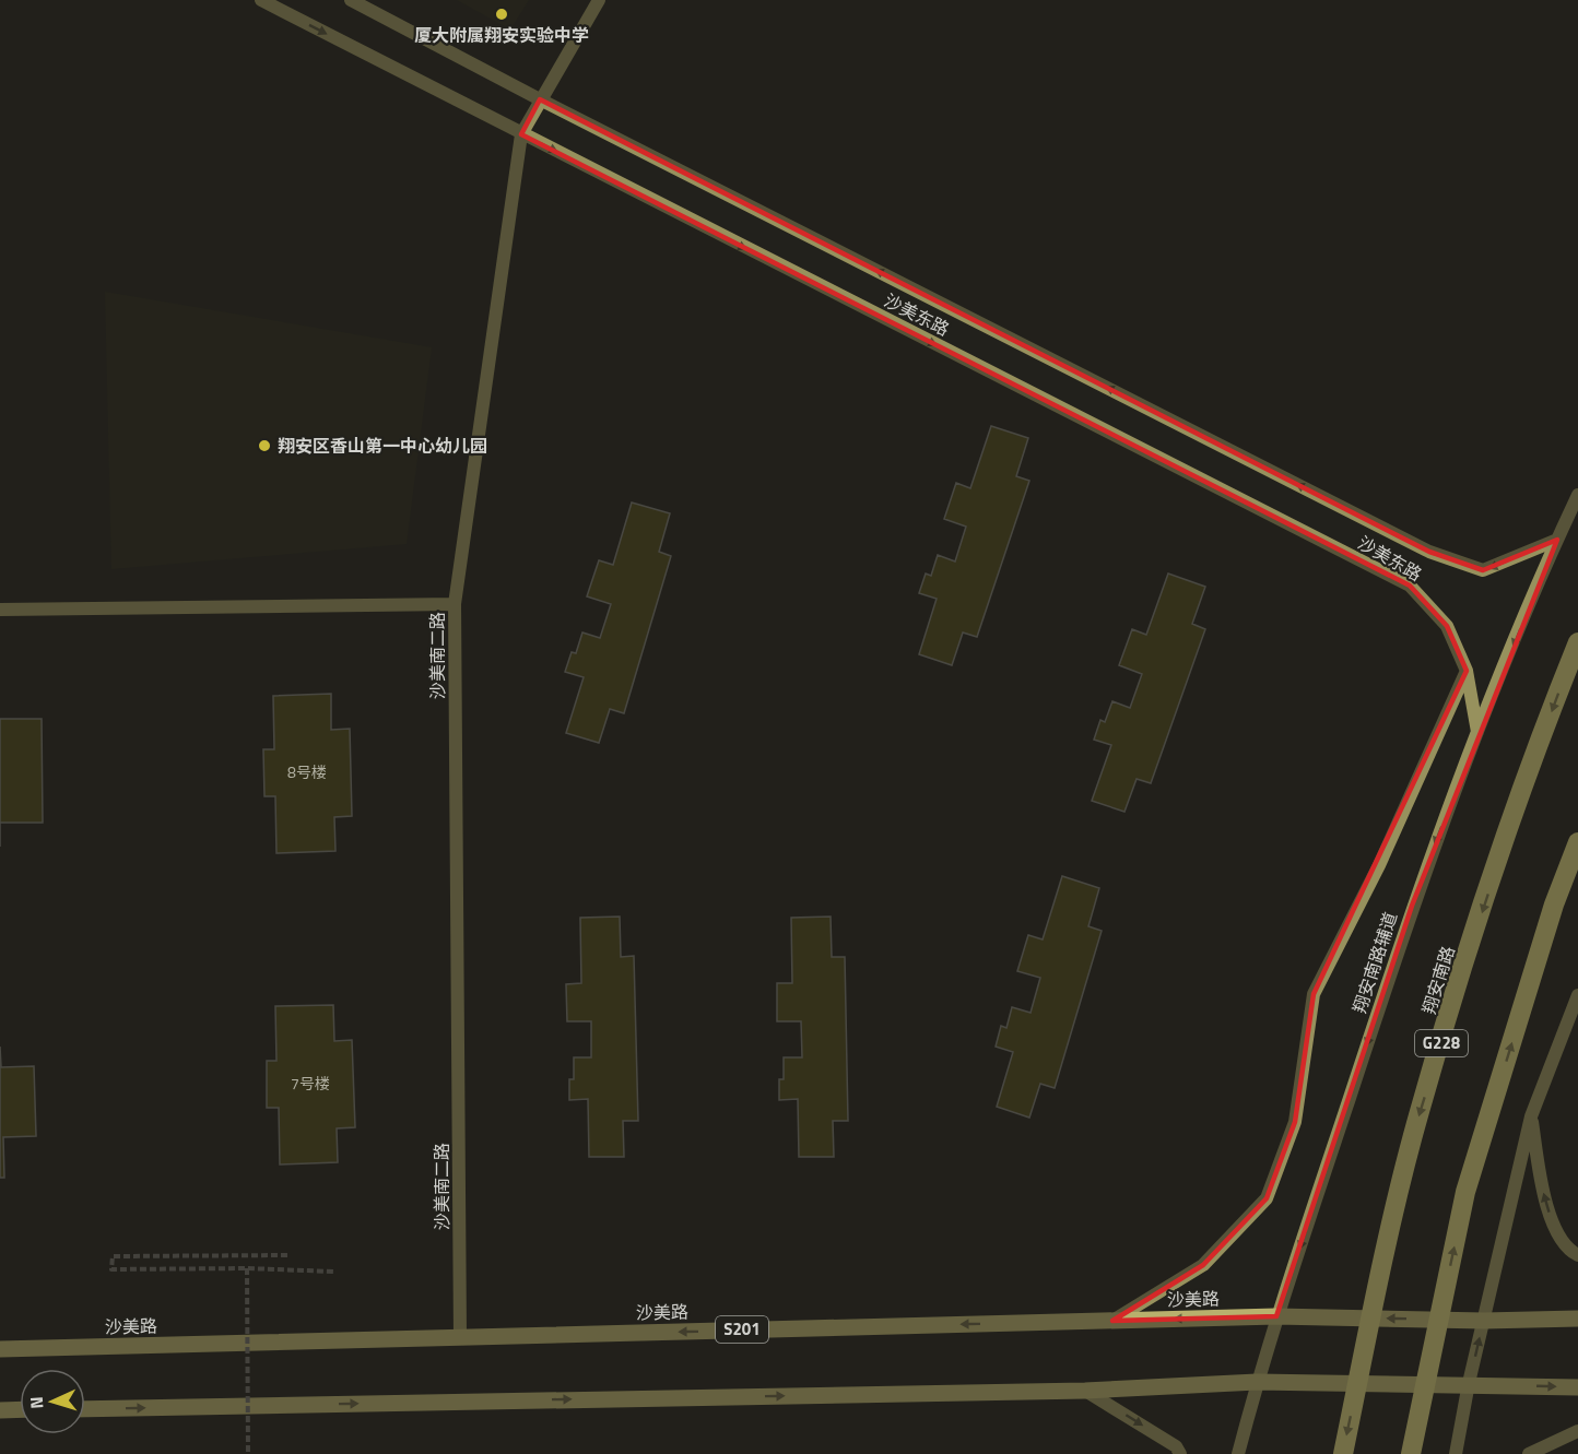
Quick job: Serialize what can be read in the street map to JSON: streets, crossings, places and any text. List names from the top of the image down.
{
  "streets": {
    "highway": ["翔安南路", "G228"],
    "main road": ["沙美路", "S201"],
    "street": ["沙美东路", "沙美南二路", "翔安南路辅道"]
  },
  "crossings": [
    ["沙美东路", "沙美南二路"],
    ["沙美东路", "翔安南路辅道"],
    ["沙美南二路", "沙美路"],
    ["翔安南路辅道", "沙美路"]
  ],
  "places": ["厦大附属翔安实验中学", "翔安区香山第一中心幼儿园"],
  "house_numbers": ["8号楼", "7号楼"],
  "north": "left"
}
